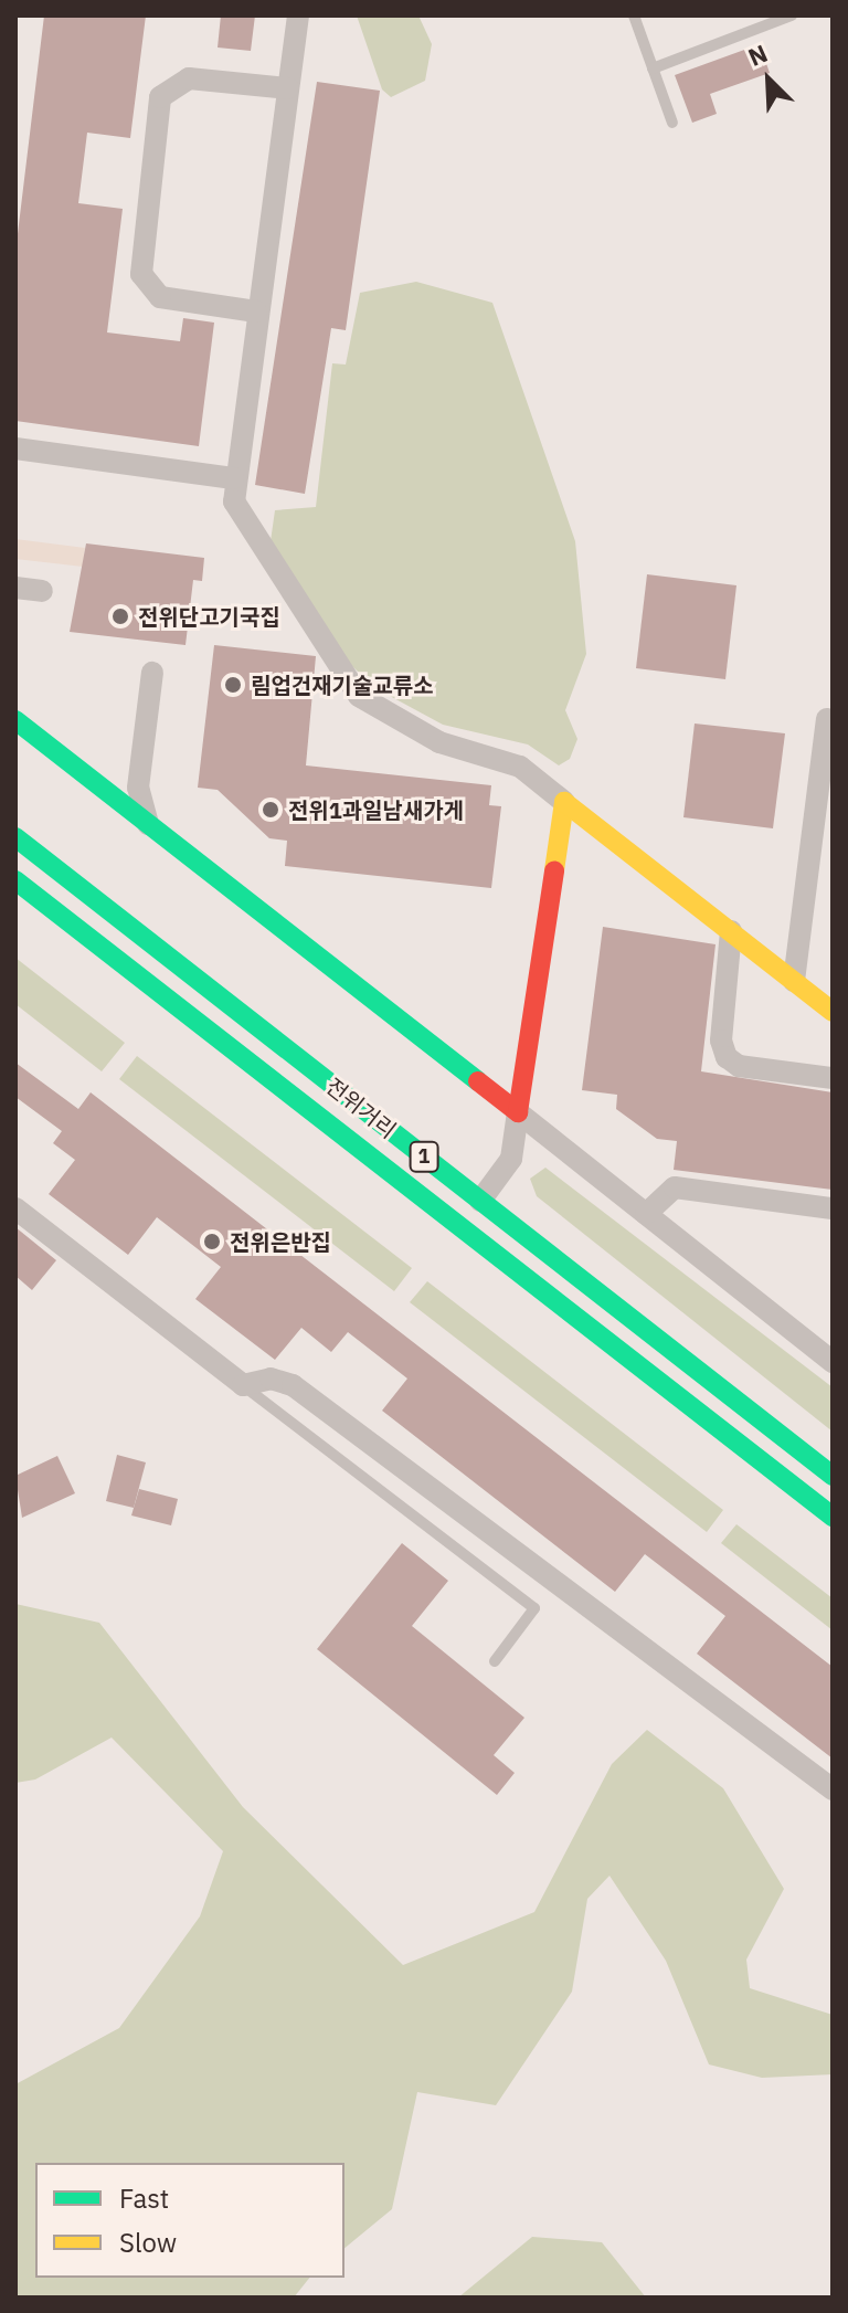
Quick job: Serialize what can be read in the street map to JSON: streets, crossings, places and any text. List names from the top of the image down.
{
  "streets": {
    "main road": ["전위거리", "1"]
  },
  "places": [
    "전위단고기국집",
    "림업건재기술교류소",
    "전위1과일남새가게",
    "전위은반집"
  ],
  "legend": ["Fast", "Slow"],
  "north": "top left"
}
